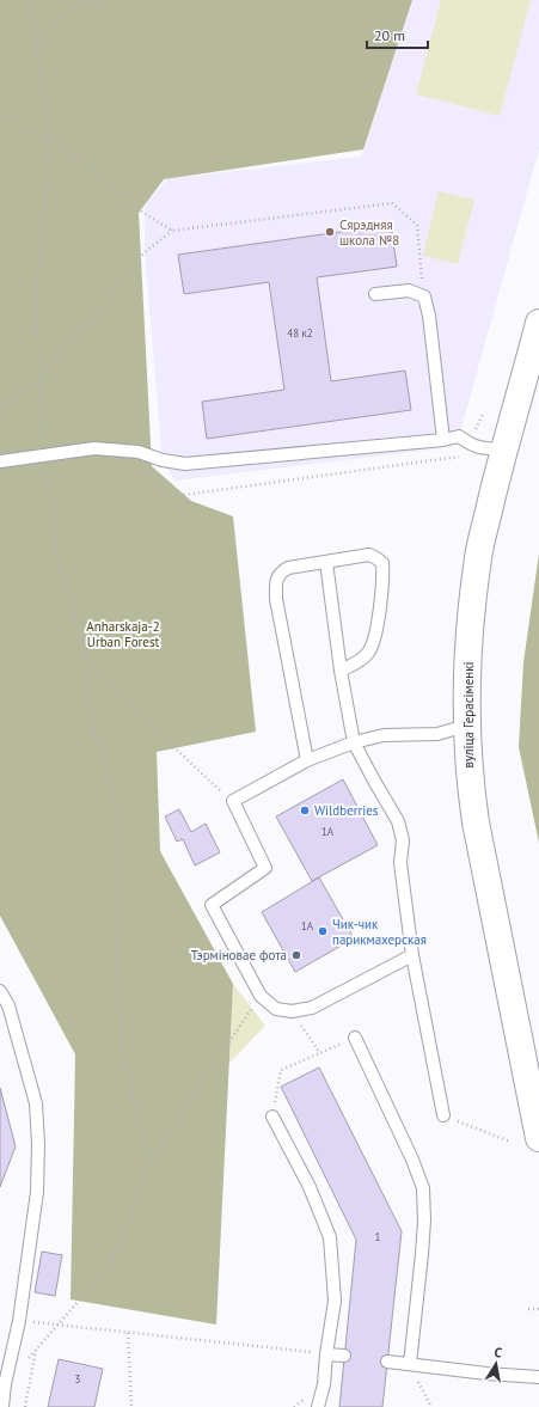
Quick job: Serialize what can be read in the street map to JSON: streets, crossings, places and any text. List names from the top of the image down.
{
  "streets": {
    "street": ["вуліца Герасіменкі"]
  },
  "parks": ["Anharskaja-2 Urban Forest"],
  "places": [
    "Сярэдняя школа №8",
    "Wildberries",
    "Чик-чик парикмахерская",
    "Тэрміновае фота"
  ],
  "house_numbers": [
    "48 к2",
    "1А",
    "1А",
    "1",
    "3"
  ],
  "scale_bar": "20 m",
  "north": "top"
}
